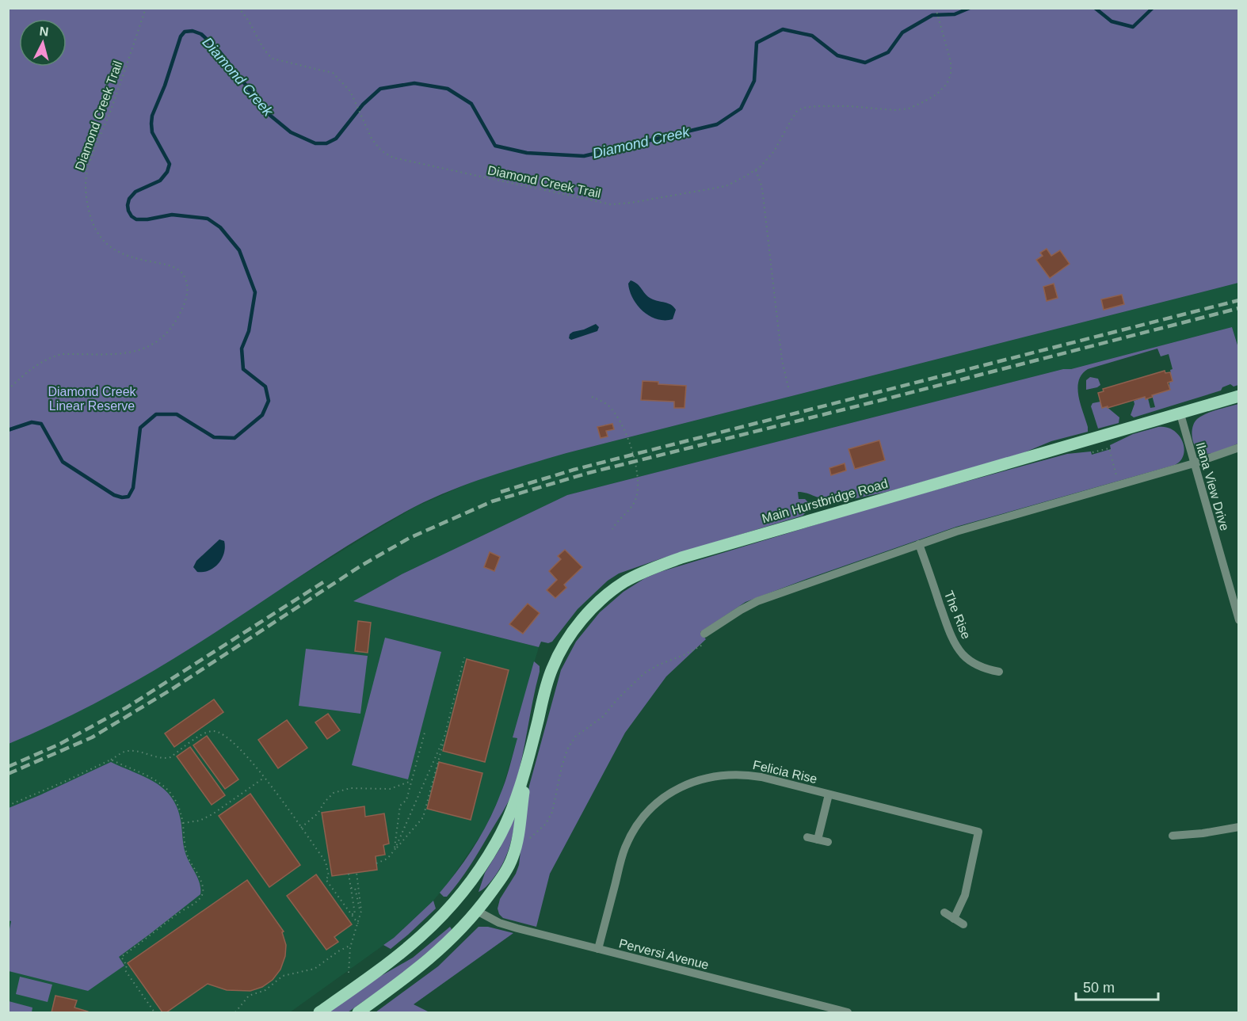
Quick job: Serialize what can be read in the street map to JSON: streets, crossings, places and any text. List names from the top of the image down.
{
  "streets": {
    "main road": ["Main Hurstbridge Road"],
    "street": [
      "Ilana View Drive",
      "The Rise",
      "Felicia Rise",
      "Perversi Avenue"
    ],
    "path": ["Diamond Creek Trail"]
  },
  "crossings": [
    ["Ilana View Drive", "Main Hurstbridge Road"],
    ["Main Hurstbridge Road", "Perversi Avenue"],
    ["Felicia Rise", "Perversi Avenue"]
  ],
  "water": ["Diamond Creek"],
  "parks": ["Diamond Creek Linear Reserve"],
  "scale_bar": "50 m",
  "north": "top"
}
